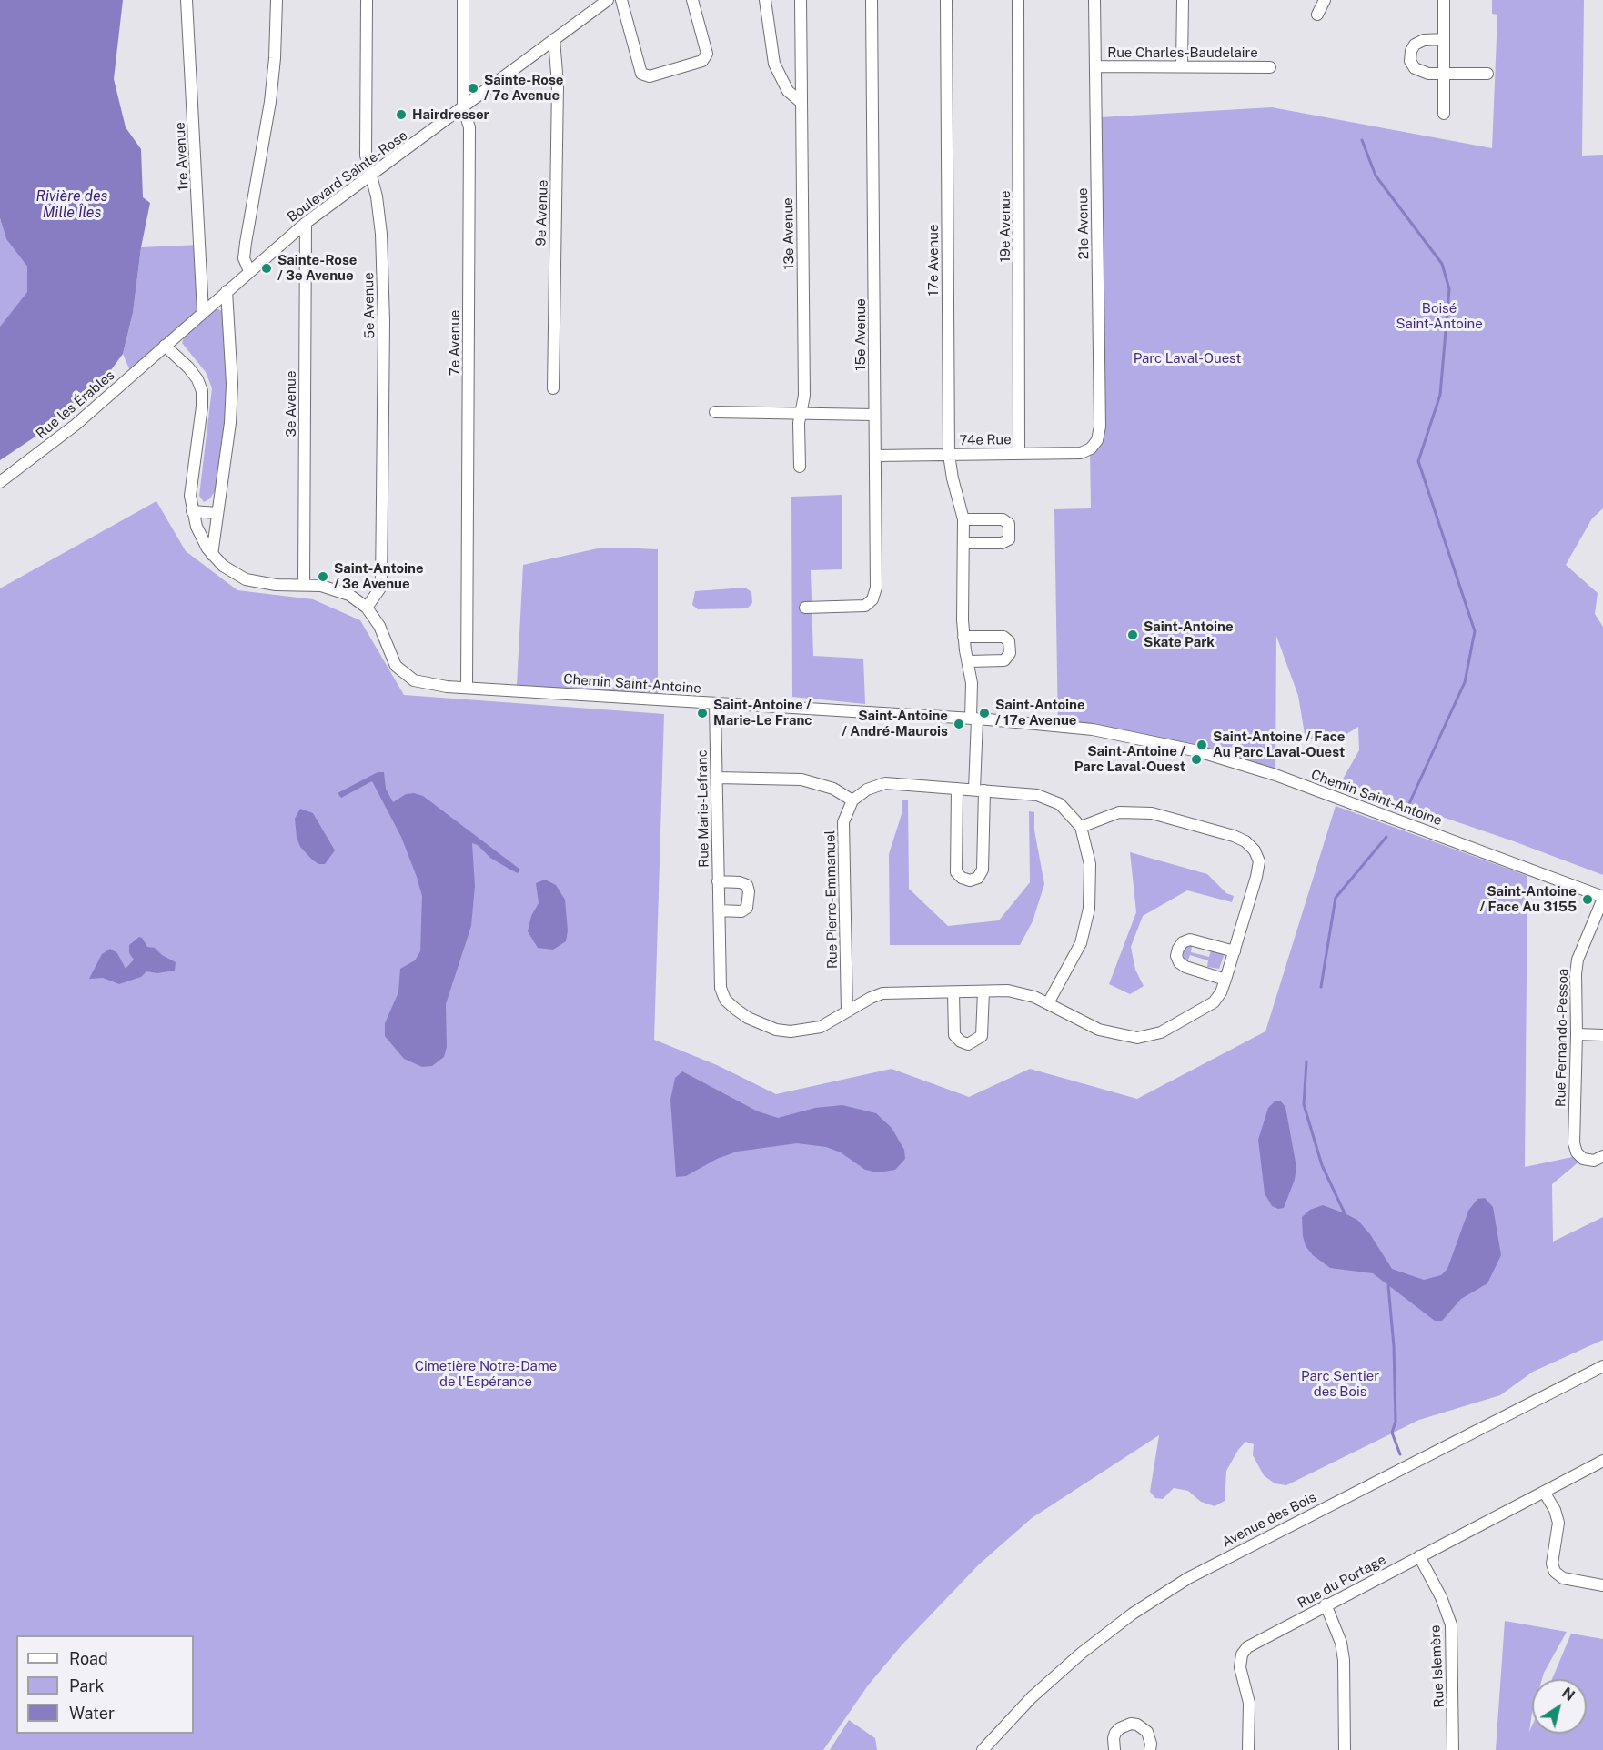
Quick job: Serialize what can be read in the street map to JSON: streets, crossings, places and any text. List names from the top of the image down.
{
  "streets": {
    "street": [
      "Rue Charles-Baudelaire",
      "1re Avenue",
      "Boulevard Sainte-Rose",
      "9e Avenue",
      "21e Avenue",
      "19e Avenue",
      "13e Avenue",
      "17e Avenue",
      "5e Avenue",
      "15e Avenue",
      "7e Avenue",
      "3e Avenue",
      "Rue les Érables",
      "74e Rue",
      "Chemin Saint-Antoine",
      "Rue Marie-Lefranc",
      "Rue Pierre-Emmanuel",
      "Rue Fernando-Pessoa",
      "Avenue des Bois",
      "Rue du Portage",
      "Rue Islemère"
    ]
  },
  "crossings": [
    ["Rue Charles-Baudelaire", "21e Avenue"],
    ["1re Avenue", "Boulevard Sainte-Rose"],
    ["Boulevard Sainte-Rose", "9e Avenue"],
    ["Boulevard Sainte-Rose", "5e Avenue"],
    ["Boulevard Sainte-Rose", "7e Avenue"],
    ["Boulevard Sainte-Rose", "3e Avenue"],
    ["Boulevard Sainte-Rose", "Rue les Érables"],
    ["Boulevard Sainte-Rose", "Chemin Saint-Antoine"],
    ["21e Avenue", "74e Rue"],
    ["19e Avenue", "74e Rue"],
    ["17e Avenue", "74e Rue"],
    ["17e Avenue", "Chemin Saint-Antoine"],
    ["5e Avenue", "Chemin Saint-Antoine"],
    ["15e Avenue", "74e Rue"],
    ["7e Avenue", "Chemin Saint-Antoine"],
    ["3e Avenue", "Chemin Saint-Antoine"],
    ["Rue les Érables", "Chemin Saint-Antoine"],
    ["Chemin Saint-Antoine", "Rue Marie-Lefranc"],
    ["Chemin Saint-Antoine", "Rue Fernando-Pessoa"],
    ["Rue Marie-Lefranc", "Rue Pierre-Emmanuel"],
    ["Rue du Portage", "Rue Islemère"]
  ],
  "water": ["Rivière des Mille Îles"],
  "parks": [
    "Boisé Saint-Antoine",
    "Parc Laval-Ouest",
    "Cimetière Notre-Dame de l'Espérance",
    "Parc Sentier des Bois"
  ],
  "places": [
    "Sainte-Rose / 7e Avenue",
    "Hairdresser",
    "Sainte-Rose / 3e Avenue",
    "Saint-Antoine / 3e Avenue",
    "Saint-Antoine Skate Park",
    "Saint-Antoine / Marie-Le Franc",
    "Saint-Antoine / 17e Avenue",
    "Saint-Antoine / André-Maurois",
    "Saint-Antoine / Face Au Parc Laval-Ouest",
    "Saint-Antoine / Parc Laval-Ouest",
    "Saint-Antoine / Face Au 3155"
  ],
  "legend": ["Road", "Park", "Water"],
  "north": "top right"
}
